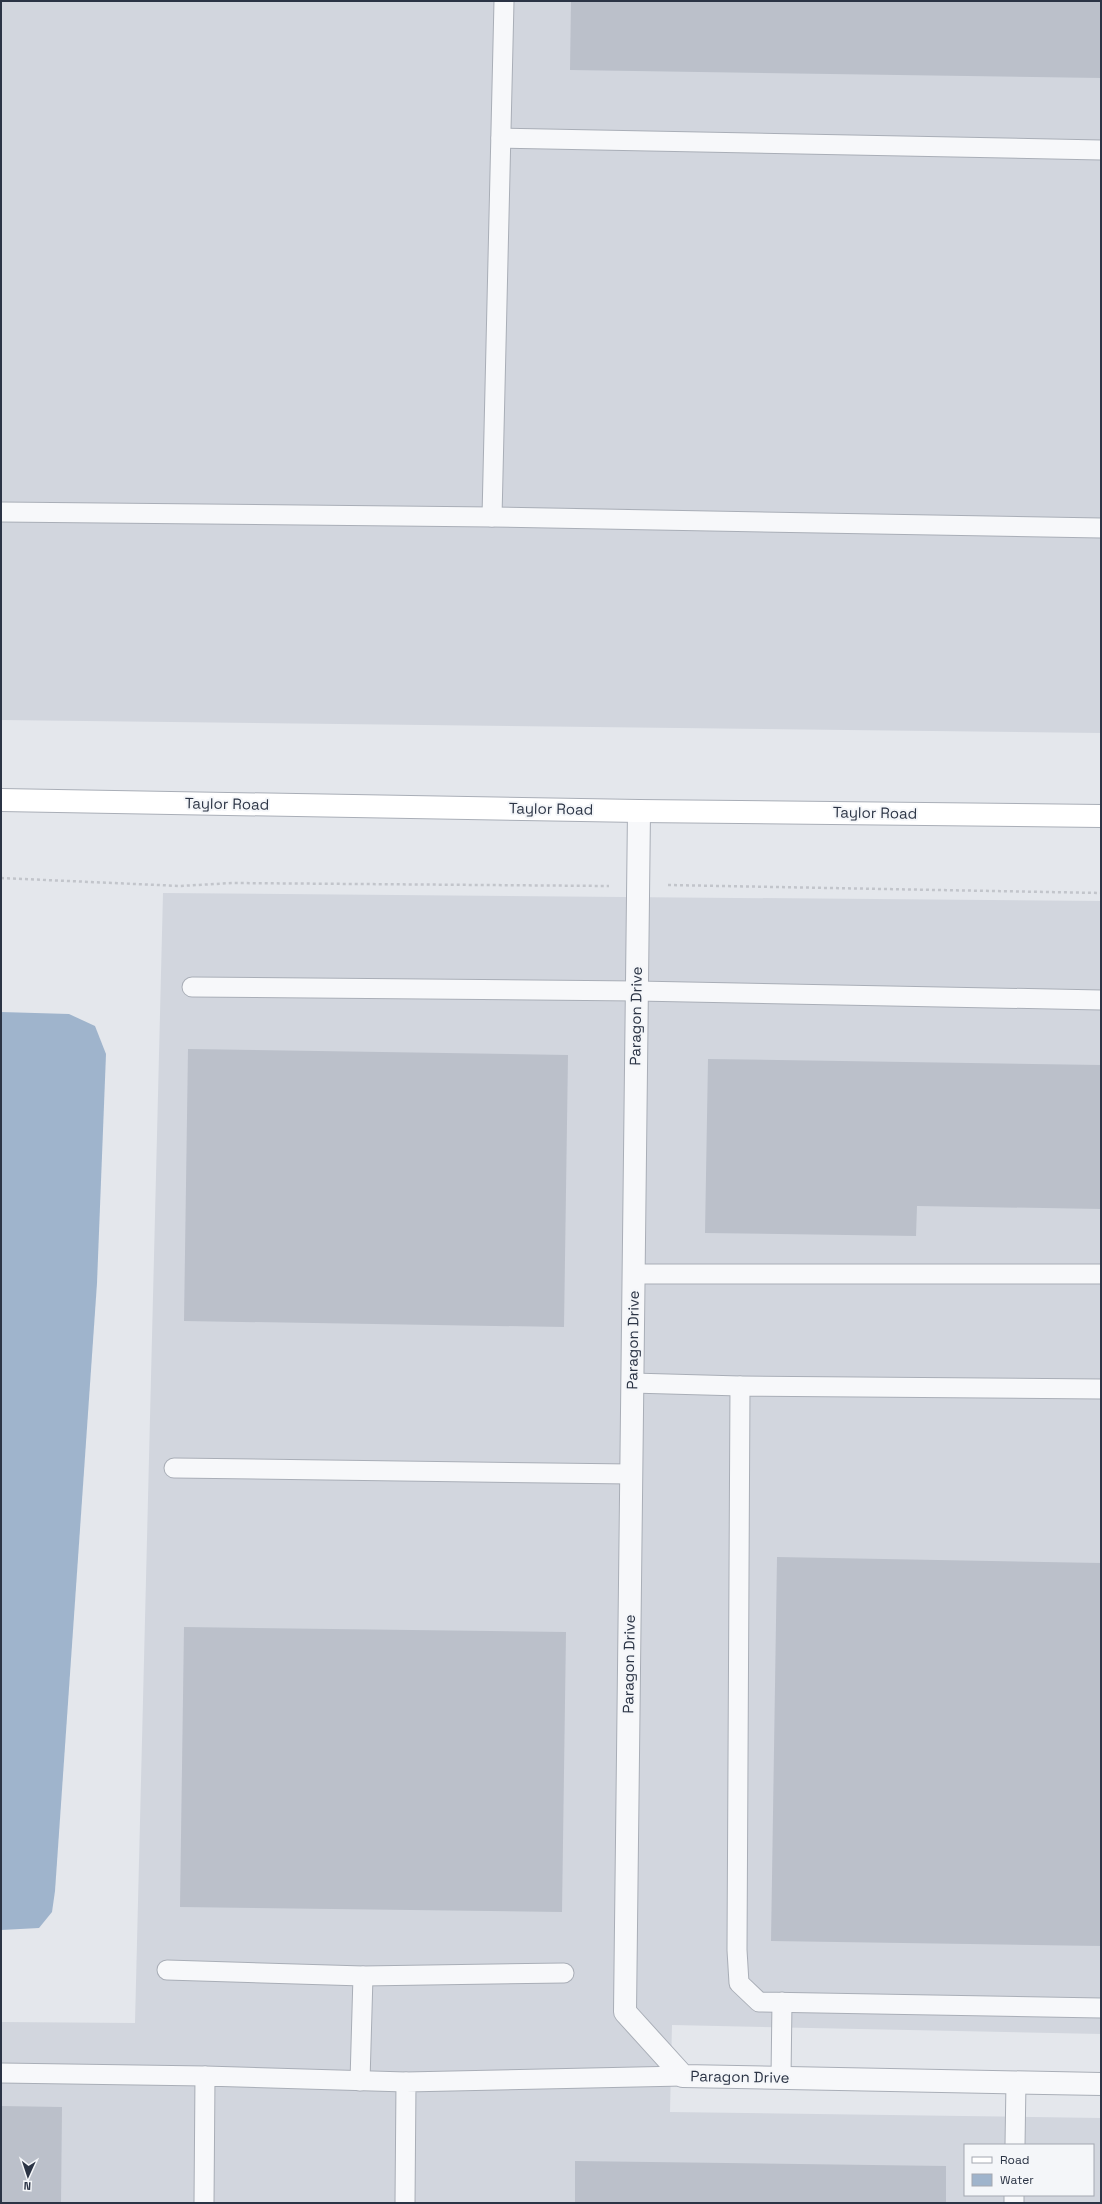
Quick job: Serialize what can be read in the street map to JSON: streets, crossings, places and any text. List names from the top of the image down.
{
  "streets": {
    "main road": ["Taylor Road"],
    "street": ["Paragon Drive"]
  },
  "crossings": [
    ["Taylor Road", "Paragon Drive"]
  ],
  "legend": ["Road", "Water"],
  "north": "bottom"
}
